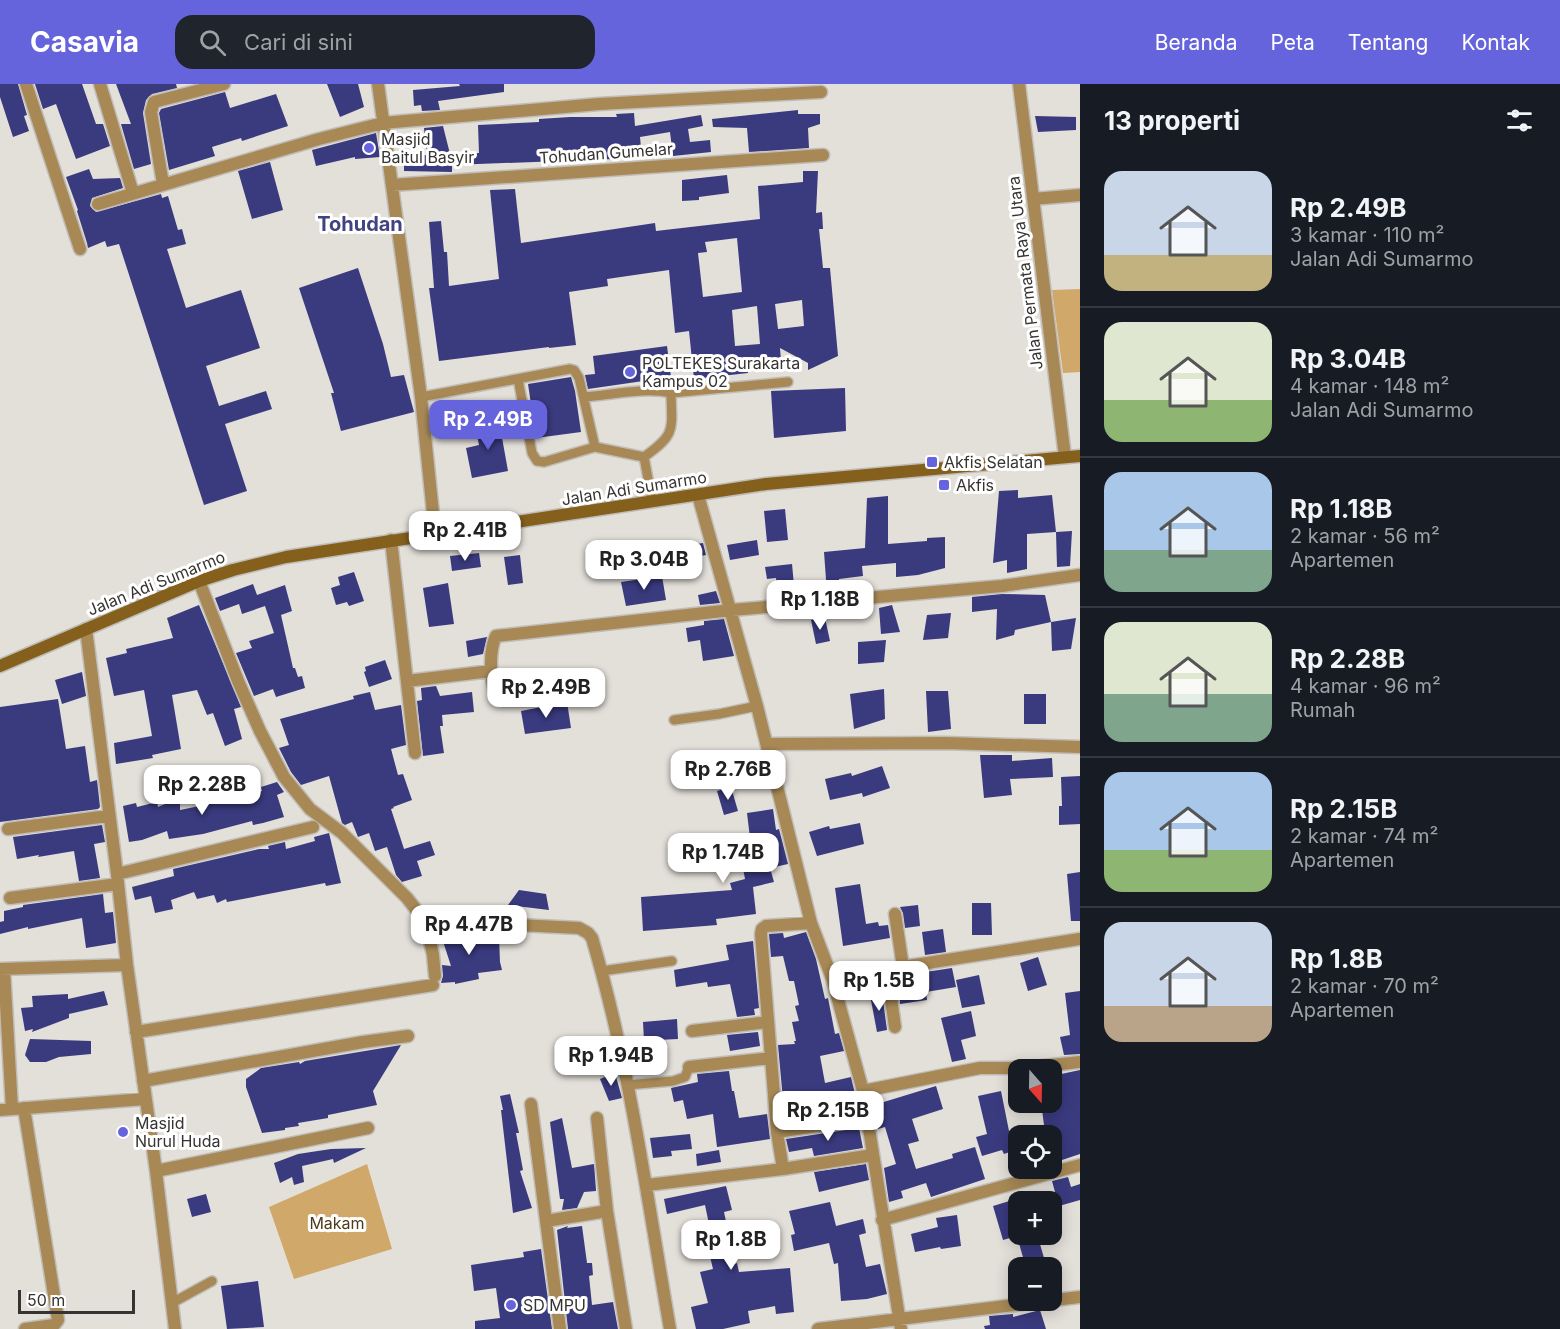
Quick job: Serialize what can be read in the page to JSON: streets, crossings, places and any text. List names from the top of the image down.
{
  "streets": {
    "main road": ["Jalan Adi Sumarmo"],
    "street": ["Tohudan Gumelar", "Jalan Permata Raya Utara"]
  },
  "crossings": [
    ["Jalan Permata Raya Utara", "Jalan Adi Sumarmo"]
  ],
  "districts": ["Tohudan"],
  "parks": ["Makam"],
  "places": {
    "other": [
      "Masjid Baitul Basyir",
      "POLTEKES Surakarta Kampus 02",
      "Masjid Nurul Huda",
      "SD MPU"
    ],
    "transit": ["Akfis Selatan", "Akfis"]
  },
  "scale_bar": "50 m",
  "north": "bottom",
  "page": {
    "header": "Casavia",
    "search": "Cari di sini",
    "nav": [
      "Beranda",
      "Peta",
      "Tentang",
      "Kontak"
    ],
    "heading": "13 properti",
    "list": [
      {
        "name": "Rp 2.49B",
        "note": "3 kamar · 110 m² · Jalan Adi Sumarmo"
      },
      {
        "name": "Rp 3.04B",
        "note": "4 kamar · 148 m² · Jalan Adi Sumarmo"
      },
      {
        "name": "Rp 1.18B",
        "note": "2 kamar · 56 m² · Apartemen"
      },
      {
        "name": "Rp 2.28B",
        "note": "4 kamar · 96 m² · Rumah"
      },
      {
        "name": "Rp 2.15B",
        "note": "2 kamar · 74 m² · Apartemen"
      },
      {
        "name": "Rp 1.8B",
        "note": "2 kamar · 70 m² · Apartemen"
      }
    ],
    "price": [
      "Rp 2.49B",
      "Rp 2.41B",
      "Rp 3.04B",
      "Rp 1.18B",
      "Rp 2.49B",
      "Rp 2.76B",
      "Rp 2.28B",
      "Rp 1.74B",
      "Rp 4.47B",
      "Rp 1.5B",
      "Rp 1.94B",
      "Rp 2.15B",
      "Rp 1.8B"
    ],
    "map_buttons": ["+", "−"],
    "scale": "50 m"
  }
}
